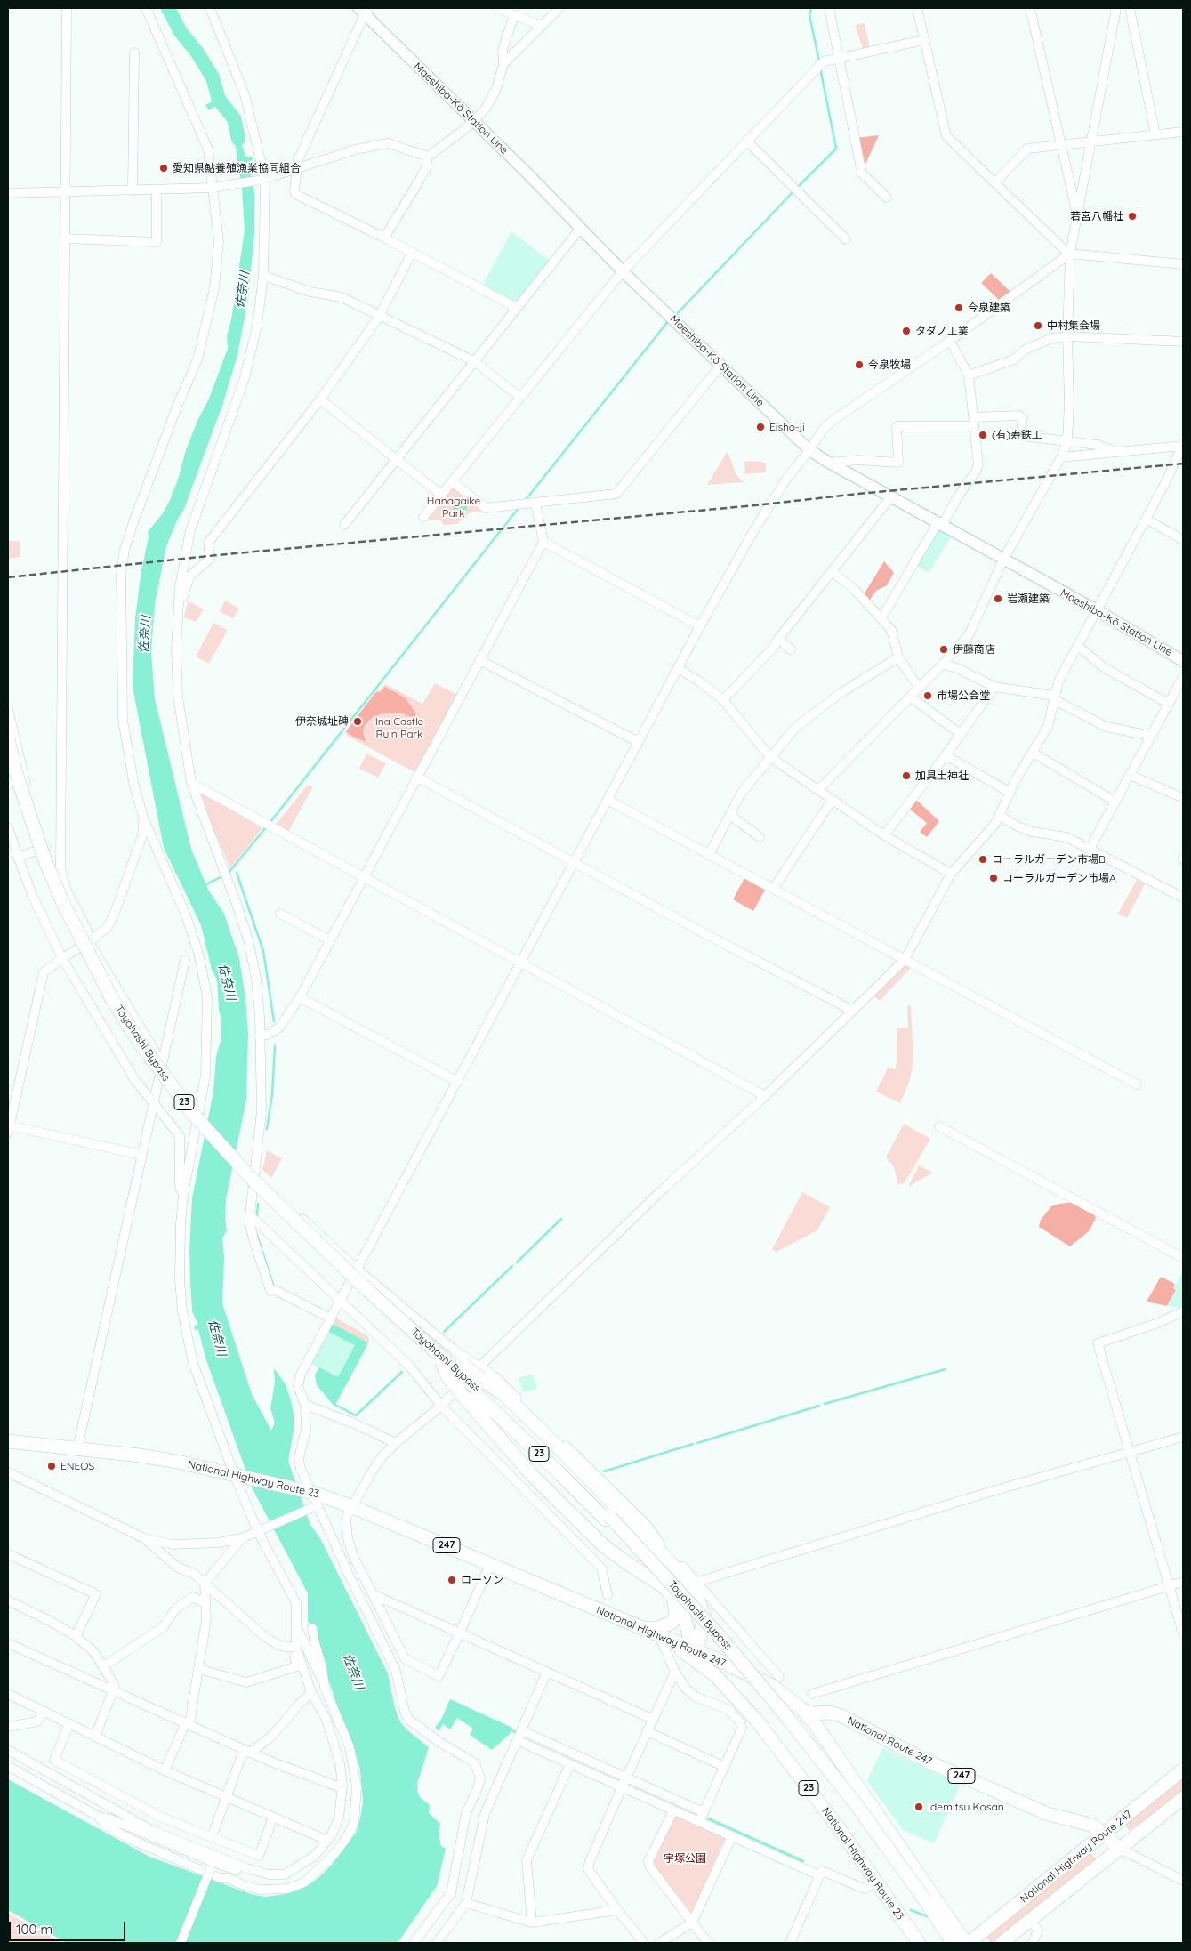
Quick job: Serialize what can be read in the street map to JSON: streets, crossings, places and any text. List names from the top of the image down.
{
  "streets": {
    "highway": [
      "Toyohashi Bypass",
      "23",
      "National Highway Route 23",
      "247",
      "National Highway Route 247",
      "National Route 247"
    ],
    "main road": ["Maeshiba-Kō Station Line"]
  },
  "crossings": [
    ["National Highway Route 23", "National Highway Route 247"],
    ["National Highway Route 247", "National Route 247"]
  ],
  "water": ["佐奈川"],
  "parks": ["Hanagaike Park", "Ina Castle Ruin Park", "宇塚公園"],
  "places": [
    "愛知県鮎養殖漁業協同組合",
    "若宮八幡社",
    "今泉建築",
    "中村集会場",
    "タダノ工業",
    "今泉牧場",
    "Eisho-ji",
    "(有)寿鉄工",
    "岩瀬建築",
    "伊藤商店",
    "市場公会堂",
    "伊奈城址碑",
    "加具土神社",
    "コーラルガーデン市場B",
    "コーラルガーデン市場A",
    "ENEOS",
    "ローソン",
    "Idemitsu Kosan"
  ],
  "scale_bar": "100 m"
}
